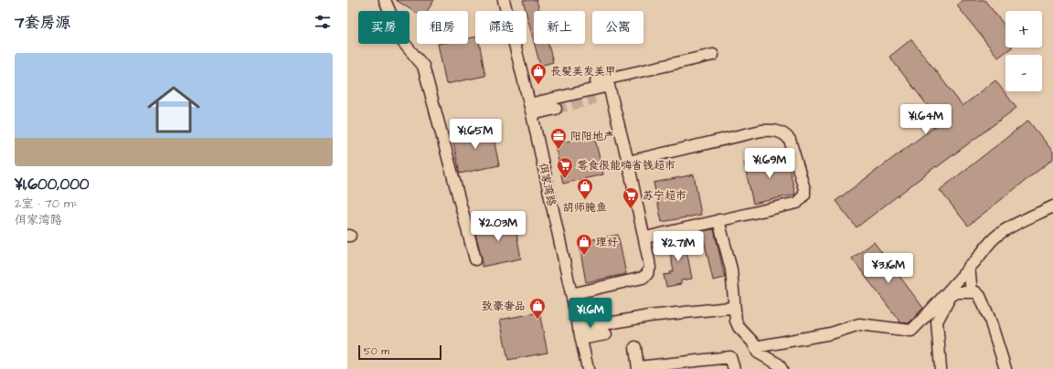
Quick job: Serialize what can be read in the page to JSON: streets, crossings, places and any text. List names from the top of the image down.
{
  "streets": {
    "street": ["佴家湾路"]
  },
  "places": {
    "shop": [
      "長髪美发美甲",
      "胡师腌鱼",
      "理好",
      "致豪奢品"
    ],
    "office": ["阳阳地产"],
    "supermarket": ["零食很能嗨省钱超市", "苏宁超市"]
  },
  "scale_bar": "50 m",
  "page": {
    "heading": "7套房源",
    "map_buttons": ["+", "−"],
    "chip": [
      "买房",
      "租房",
      "筛选",
      "新上",
      "公寓"
    ],
    "list": [
      {
        "name": "¥1,600,000",
        "note": "2室 · 70 m² · 佴家湾路"
      }
    ],
    "price": [
      "¥1.64M",
      "¥1.65M",
      "¥1.69M",
      "¥2.03M",
      "¥2.71M",
      "¥3.16M",
      "¥1.6M"
    ],
    "scale": "50 m"
  }
}
